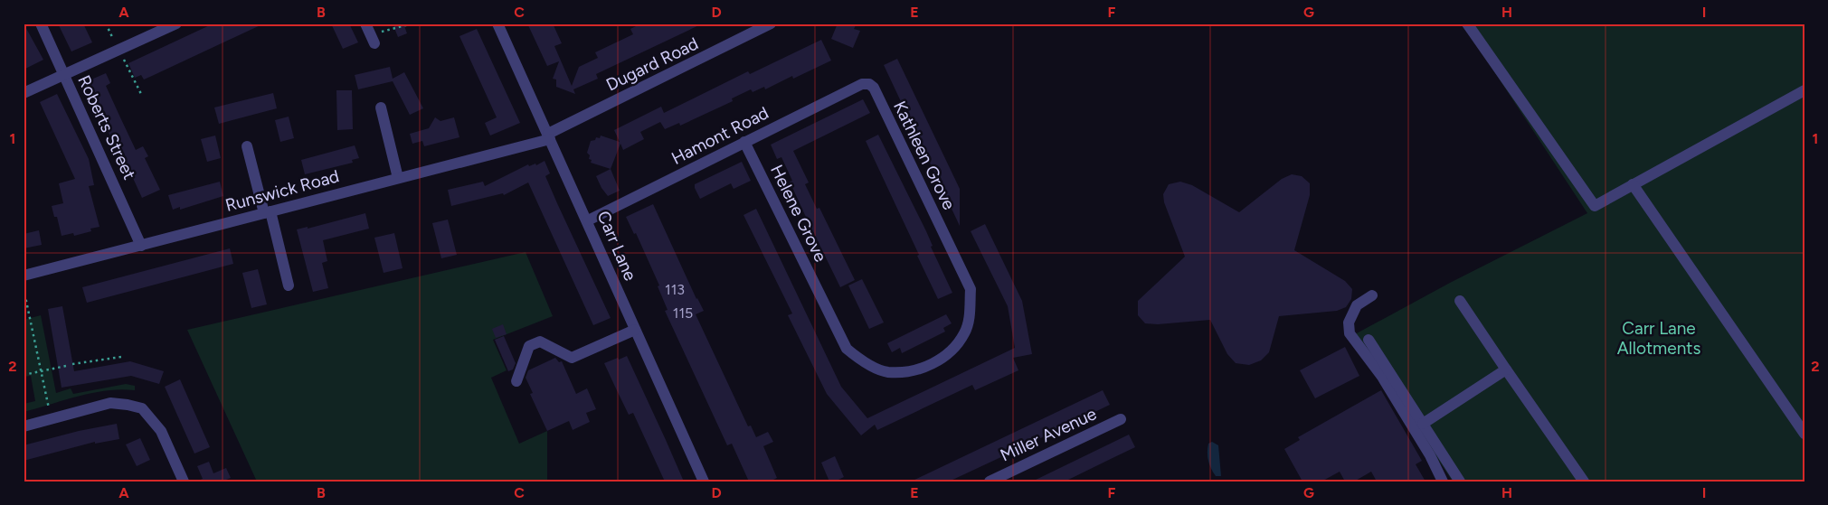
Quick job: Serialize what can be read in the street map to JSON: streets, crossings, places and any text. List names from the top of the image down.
{
  "streets": {
    "street": [
      "Dugard Road",
      "Roberts Street",
      "Hamont Road",
      "Kathleen Grove",
      "Runswick Road",
      "Helene Grove",
      "Carr Lane",
      "Miller Avenue"
    ]
  },
  "crossings": [
    ["Dugard Road", "Runswick Road"],
    ["Dugard Road", "Carr Lane"],
    ["Roberts Street", "Runswick Road"],
    ["Hamont Road", "Kathleen Grove"],
    ["Hamont Road", "Helene Grove"],
    ["Hamont Road", "Carr Lane"],
    ["Kathleen Grove", "Helene Grove"],
    ["Runswick Road", "Carr Lane"]
  ],
  "parks": ["Carr Lane Allotments"],
  "house_numbers": ["113", "115"],
  "grid": {
    "columns": [
      "A",
      "B",
      "C",
      "D",
      "E",
      "F",
      "G",
      "H",
      "I"
    ],
    "rows": ["1", "2"]
  }
}
